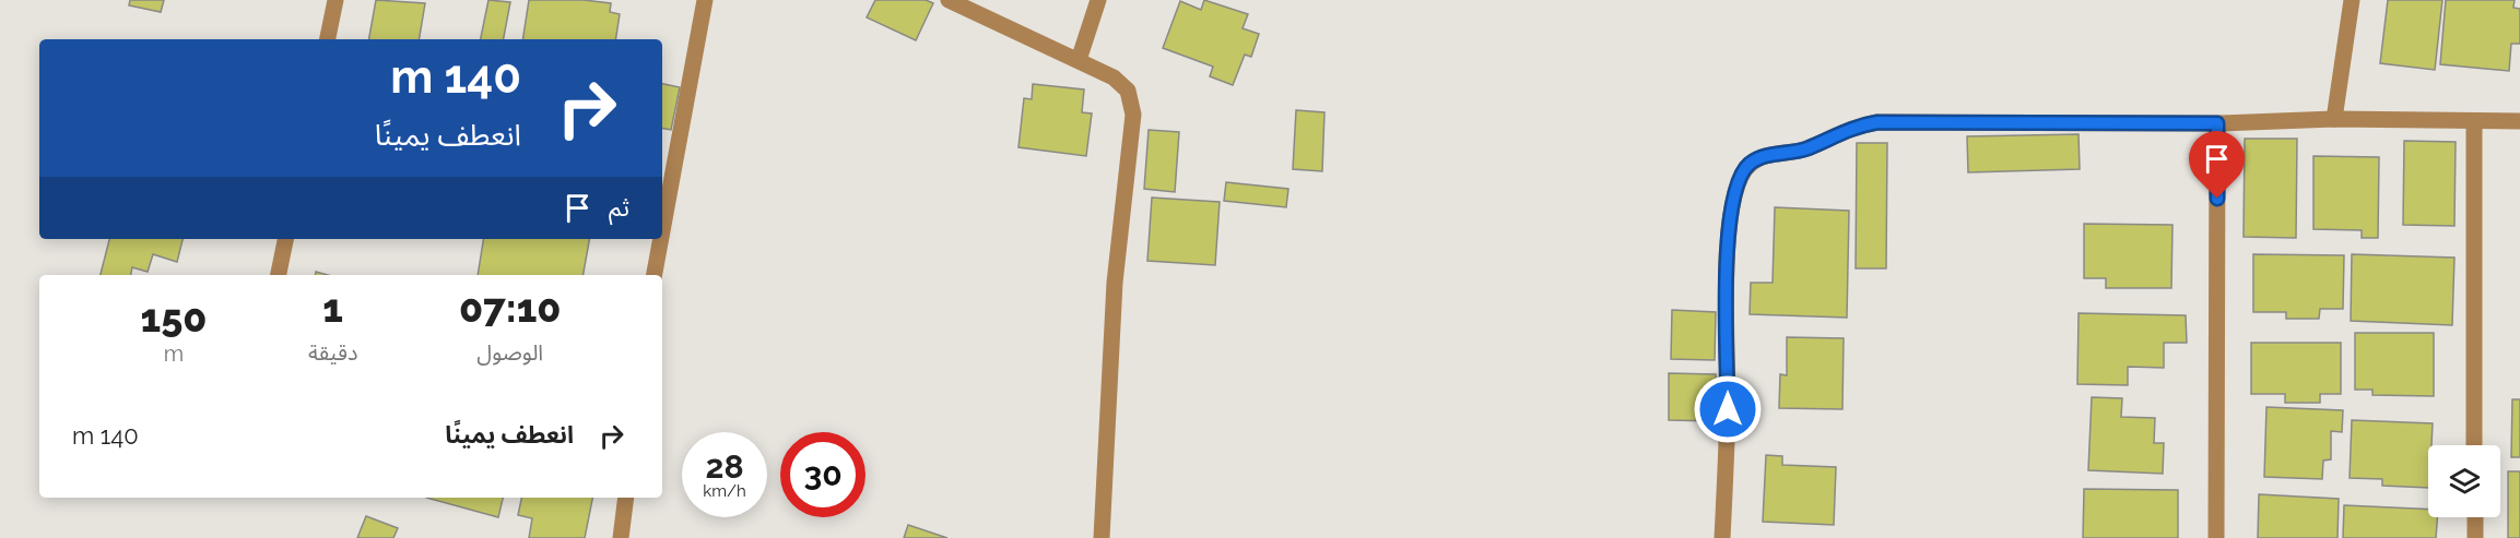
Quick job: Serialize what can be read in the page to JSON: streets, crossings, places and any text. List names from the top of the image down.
{
  "page": {
    "turn": ["140 m", "انعطف يمينًا"],
    "then": "ثم",
    "eta": [
      "07:10",
      "الوصول",
      "1",
      "دقيقة",
      "150",
      "m"
    ],
    "list": [
      {
        "name": "انعطف يمينًا",
        "value": "140 m"
      }
    ],
    "speed": "28 km/h",
    "limit": "30"
  }
}
